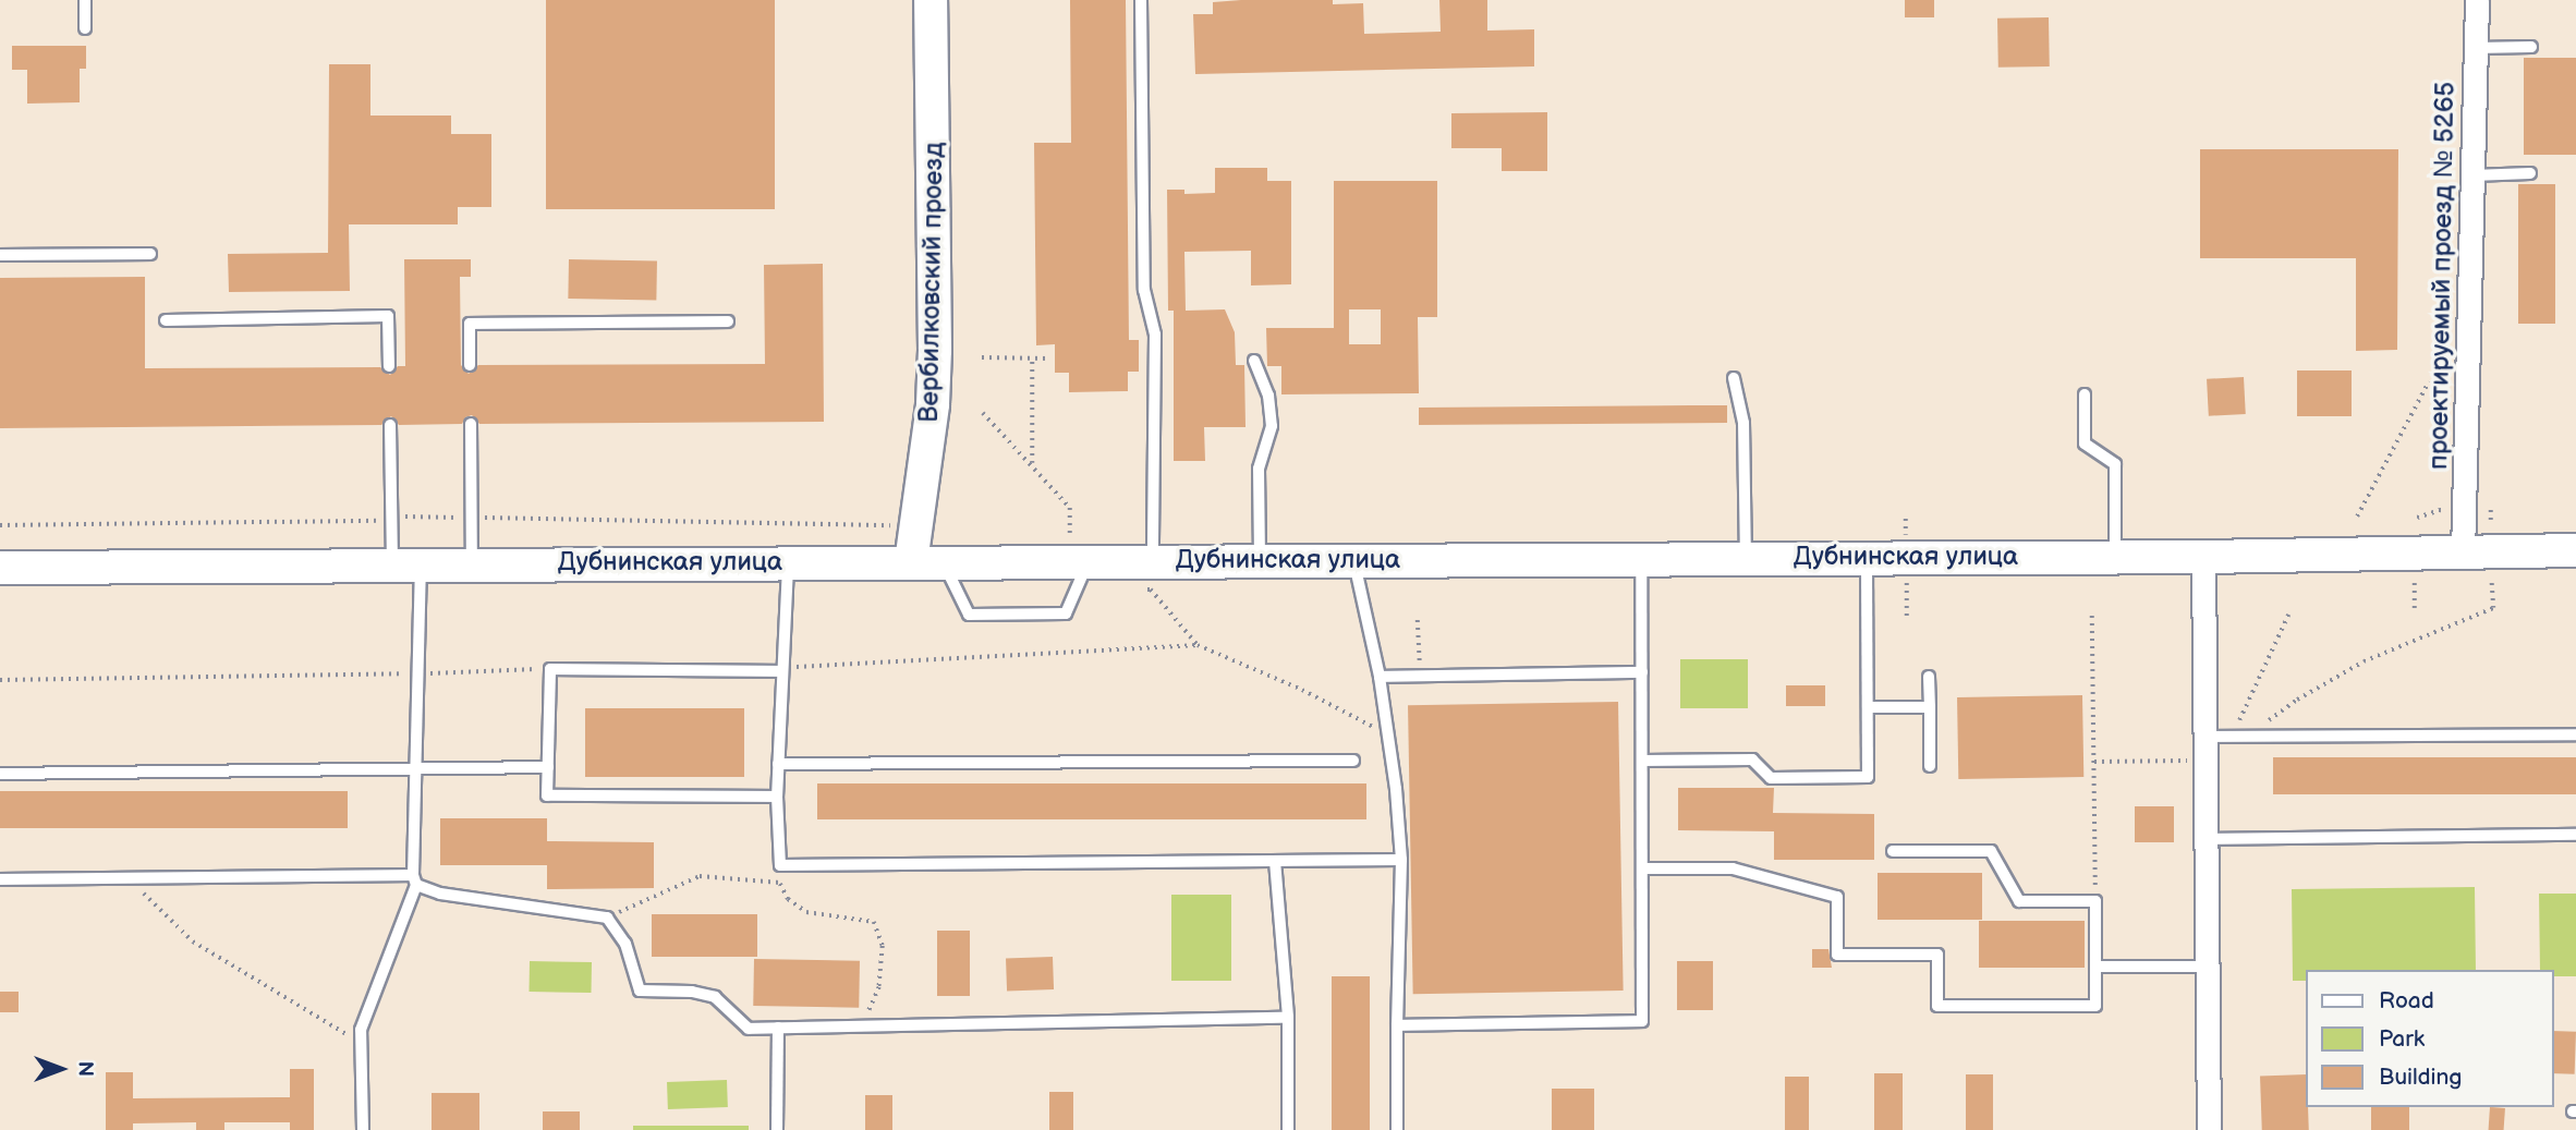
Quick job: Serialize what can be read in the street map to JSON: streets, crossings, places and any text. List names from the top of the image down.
{
  "streets": {
    "street": ["проектируемый проезд № 5265", "Вербилковский проезд", "Дубнинская улица"]
  },
  "crossings": [
    ["проектируемый проезд № 5265", "Дубнинская улица"],
    ["Вербилковский проезд", "Дубнинская улица"]
  ],
  "legend": ["Road", "Park", "Building"],
  "north": "right"
}
